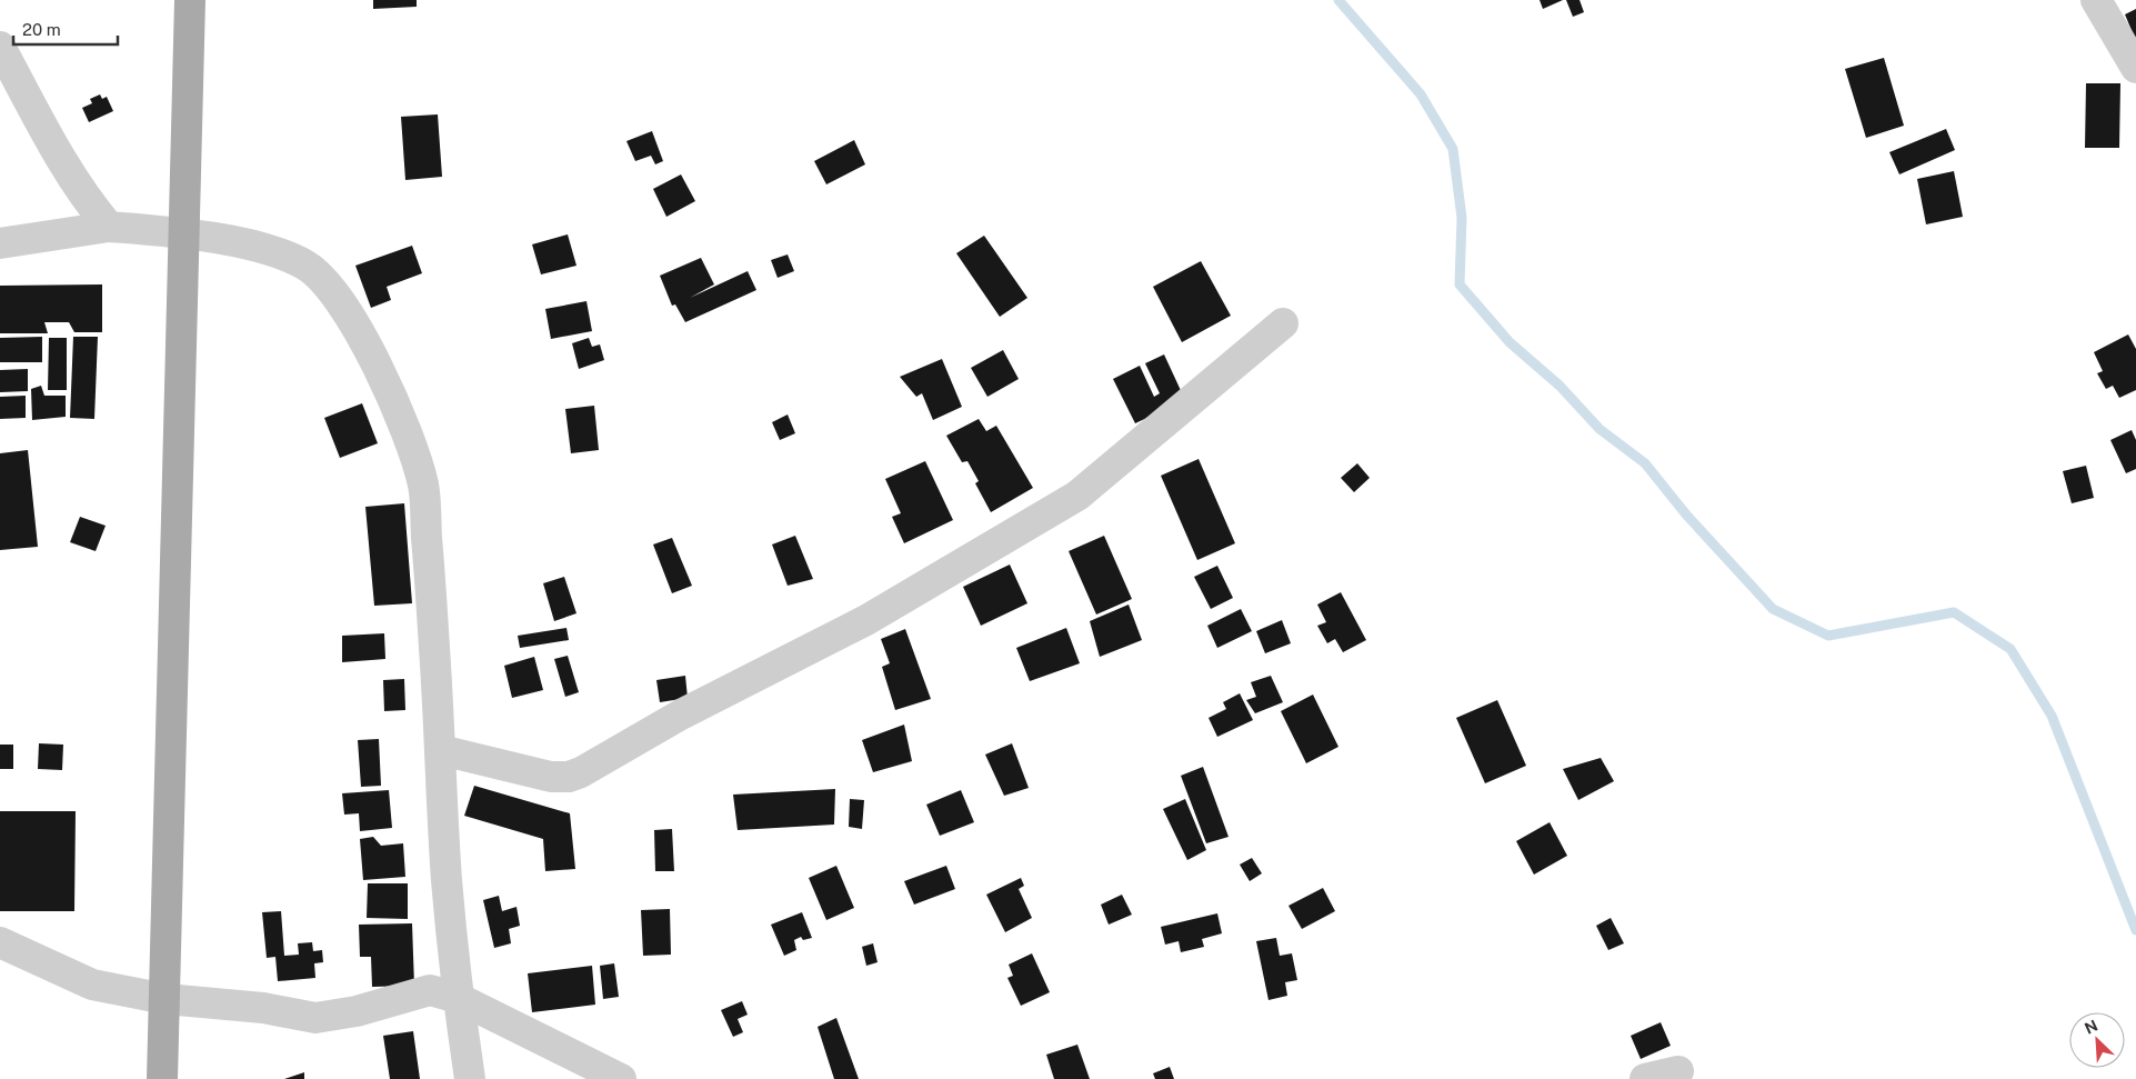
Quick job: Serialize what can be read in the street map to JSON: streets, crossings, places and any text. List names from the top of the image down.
{
  "scale_bar": "20 m",
  "north": "top left"
}
